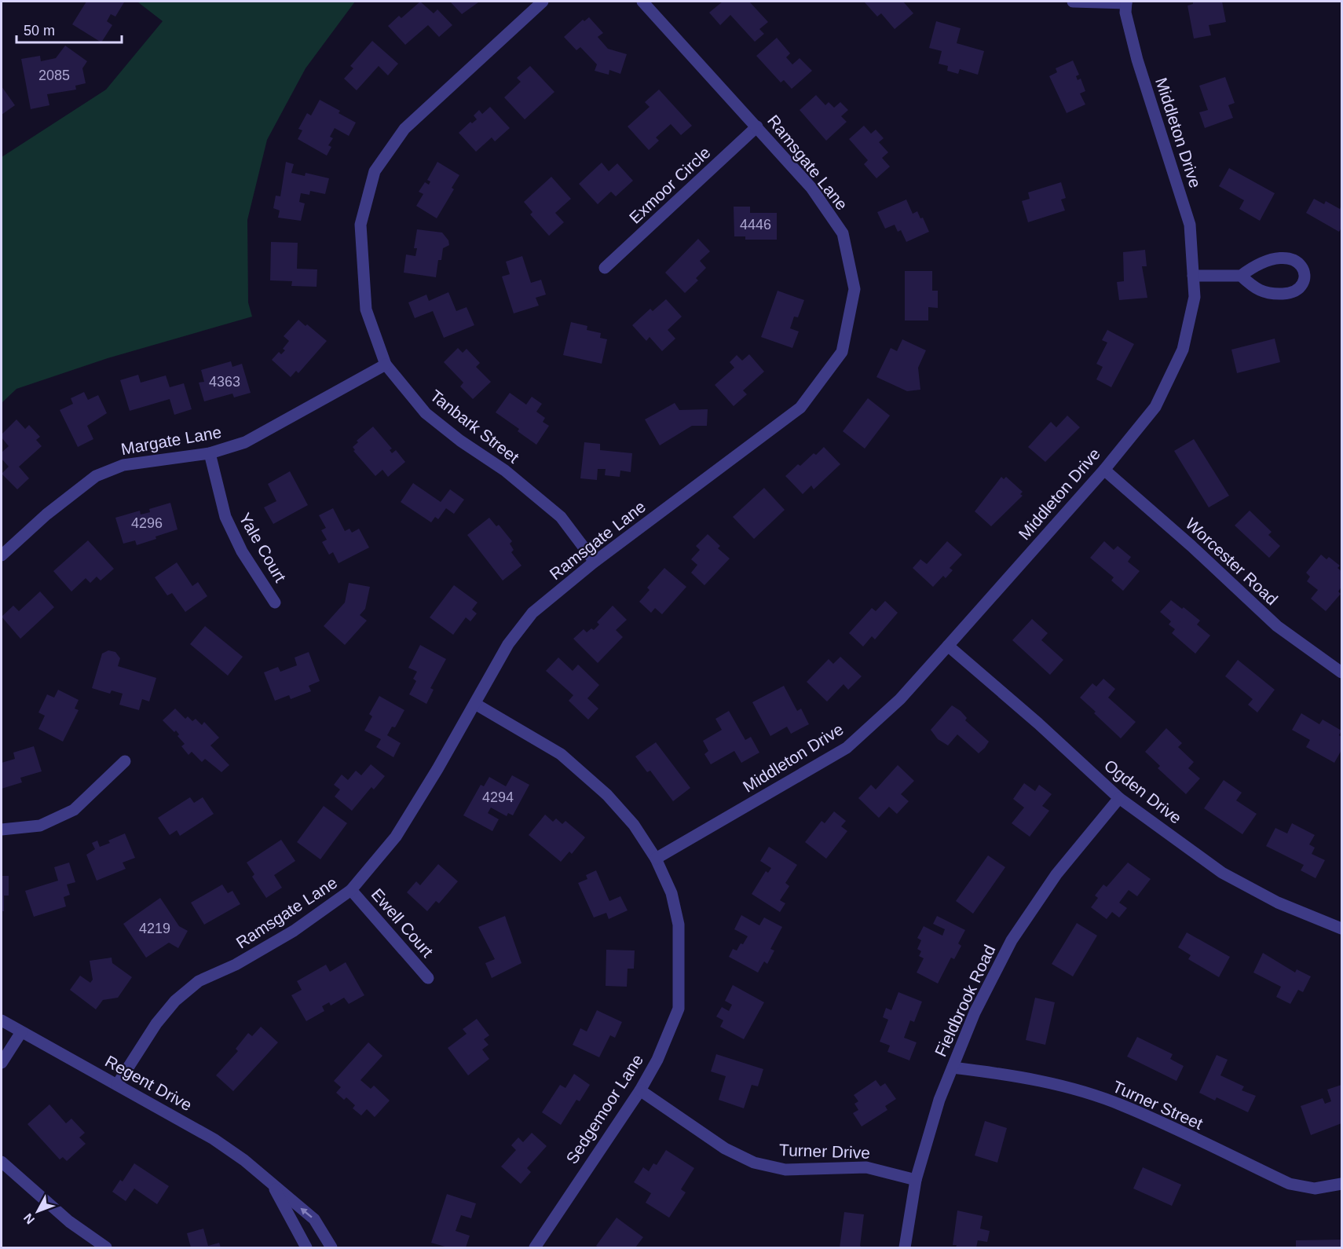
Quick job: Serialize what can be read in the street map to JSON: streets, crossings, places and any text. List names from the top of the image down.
{
  "streets": {
    "street": [
      "Middleton Drive",
      "Ramsgate Lane",
      "Exmoor Circle",
      "Tanbark Street",
      "Margate Lane",
      "Yale Court",
      "Worcester Road",
      "Ogden Drive",
      "Ewell Court",
      "Fieldbrook Road",
      "Regent Drive",
      "Turner Street",
      "Sedgemoor Lane",
      "Turner Drive"
    ]
  },
  "crossings": [
    ["Middleton Drive", "Worcester Road"],
    ["Middleton Drive", "Ogden Drive"],
    ["Middleton Drive", "Sedgemoor Lane"],
    ["Ramsgate Lane", "Exmoor Circle"],
    ["Ramsgate Lane", "Tanbark Street"],
    ["Ramsgate Lane", "Ewell Court"],
    ["Ramsgate Lane", "Regent Drive"],
    ["Ramsgate Lane", "Sedgemoor Lane"],
    ["Tanbark Street", "Margate Lane"],
    ["Margate Lane", "Yale Court"],
    ["Ogden Drive", "Fieldbrook Road"],
    ["Fieldbrook Road", "Turner Street"],
    ["Fieldbrook Road", "Turner Drive"],
    ["Sedgemoor Lane", "Turner Drive"]
  ],
  "house_numbers": [
    "2085",
    "4446",
    "4363",
    "4296",
    "4294",
    "4219"
  ],
  "scale_bar": "50 m",
  "north": "bottom left"
}
